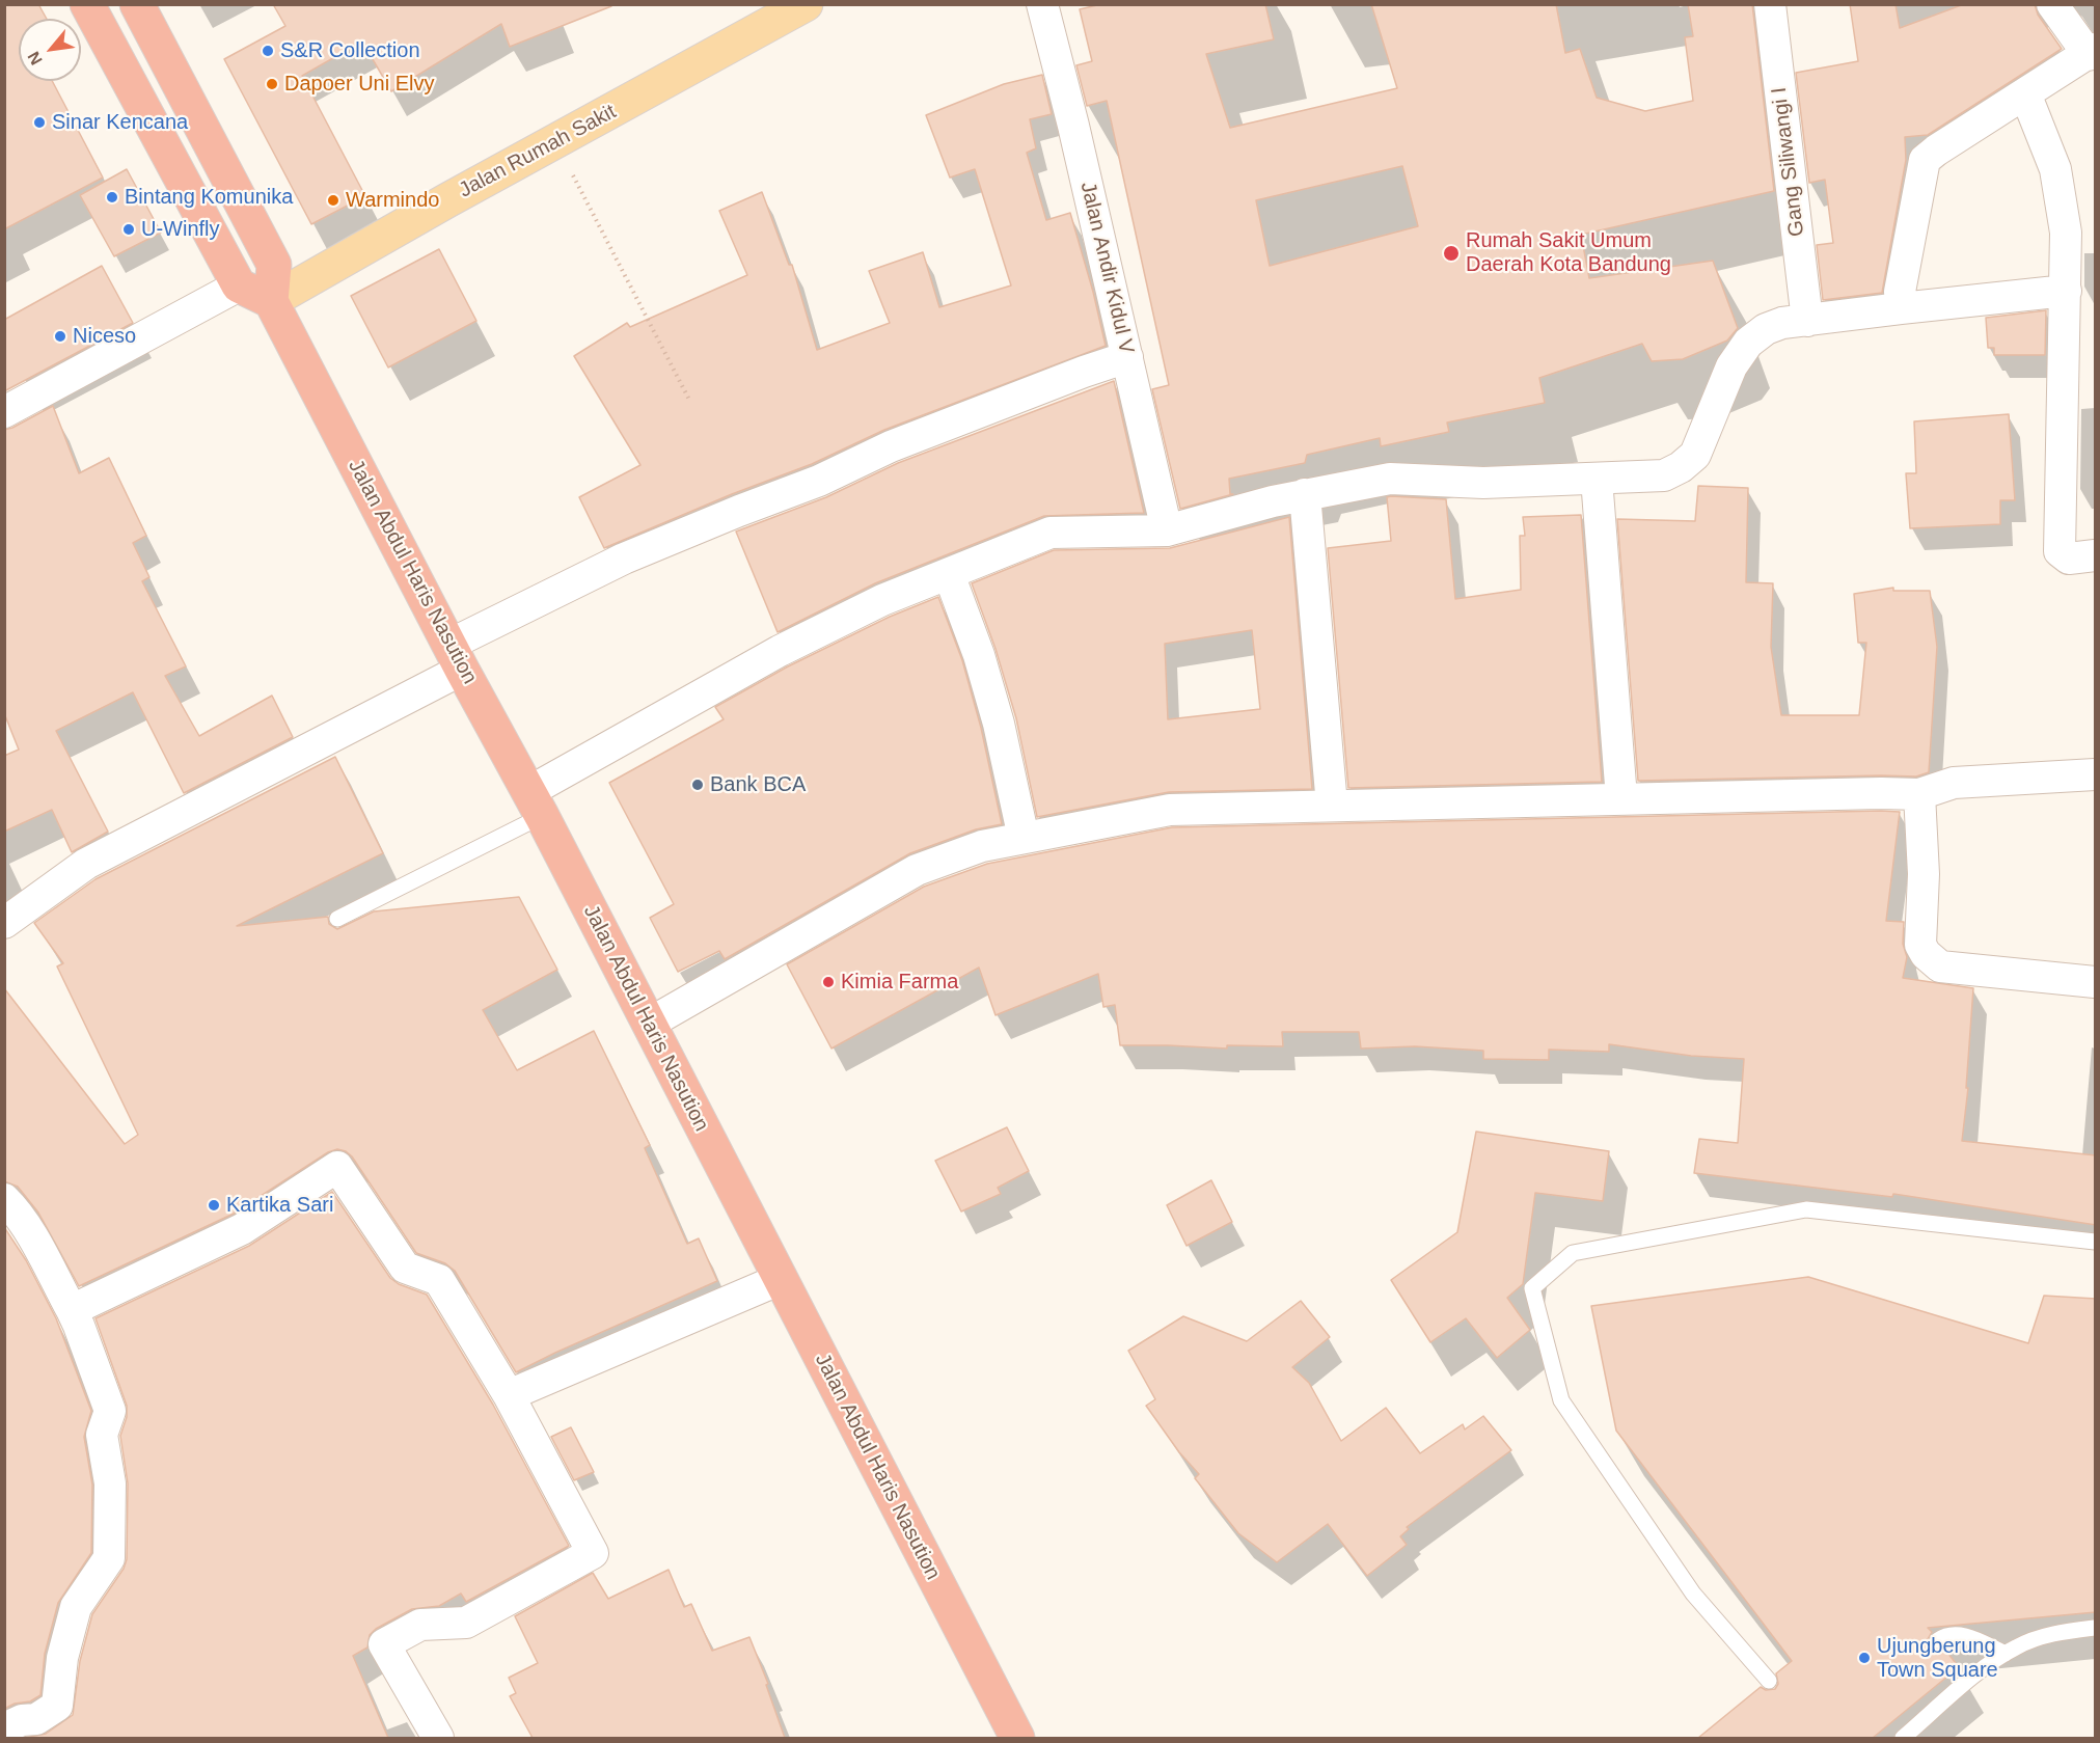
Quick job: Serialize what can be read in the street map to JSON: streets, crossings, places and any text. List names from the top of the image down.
{
  "streets": {
    "highway": ["Jalan Abdul Haris Nasution"],
    "main road": ["Jalan Rumah Sakit"],
    "street": ["Gang Siliwangi I", "Jalan Andir Kidul V"]
  },
  "crossings": [
    ["Jalan Rumah Sakit", "Jalan Abdul Haris Nasution"]
  ],
  "places": [
    "S&R Collection",
    "Dapoer Uni Elvy",
    "Sinar Kencana",
    "Bintang Komunika",
    "Warmindo",
    "U-Winfly",
    "Rumah Sakit Umum Daerah Kota Bandung",
    "Niceso",
    "Bank BCA",
    "Kimia Farma",
    "Kartika Sari",
    "Ujungberung Town Square"
  ],
  "north": "bottom left"
}
